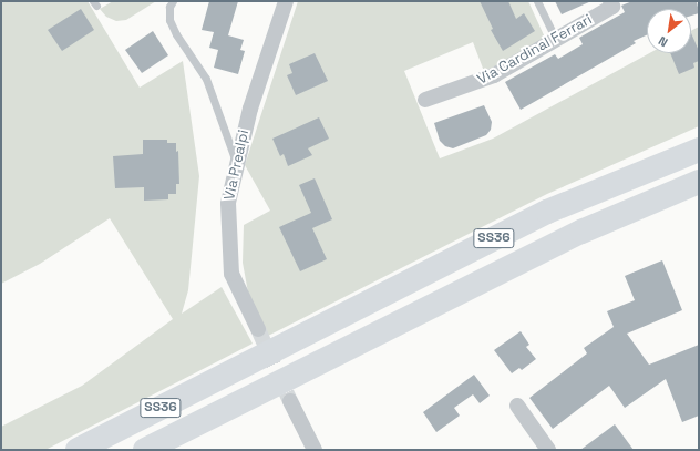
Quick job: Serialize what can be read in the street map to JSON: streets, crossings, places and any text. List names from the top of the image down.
{
  "streets": {
    "highway": ["SS36"],
    "street": ["Via Cardinal Ferrari", "Via Prealpi"]
  },
  "north": "bottom left"
}
